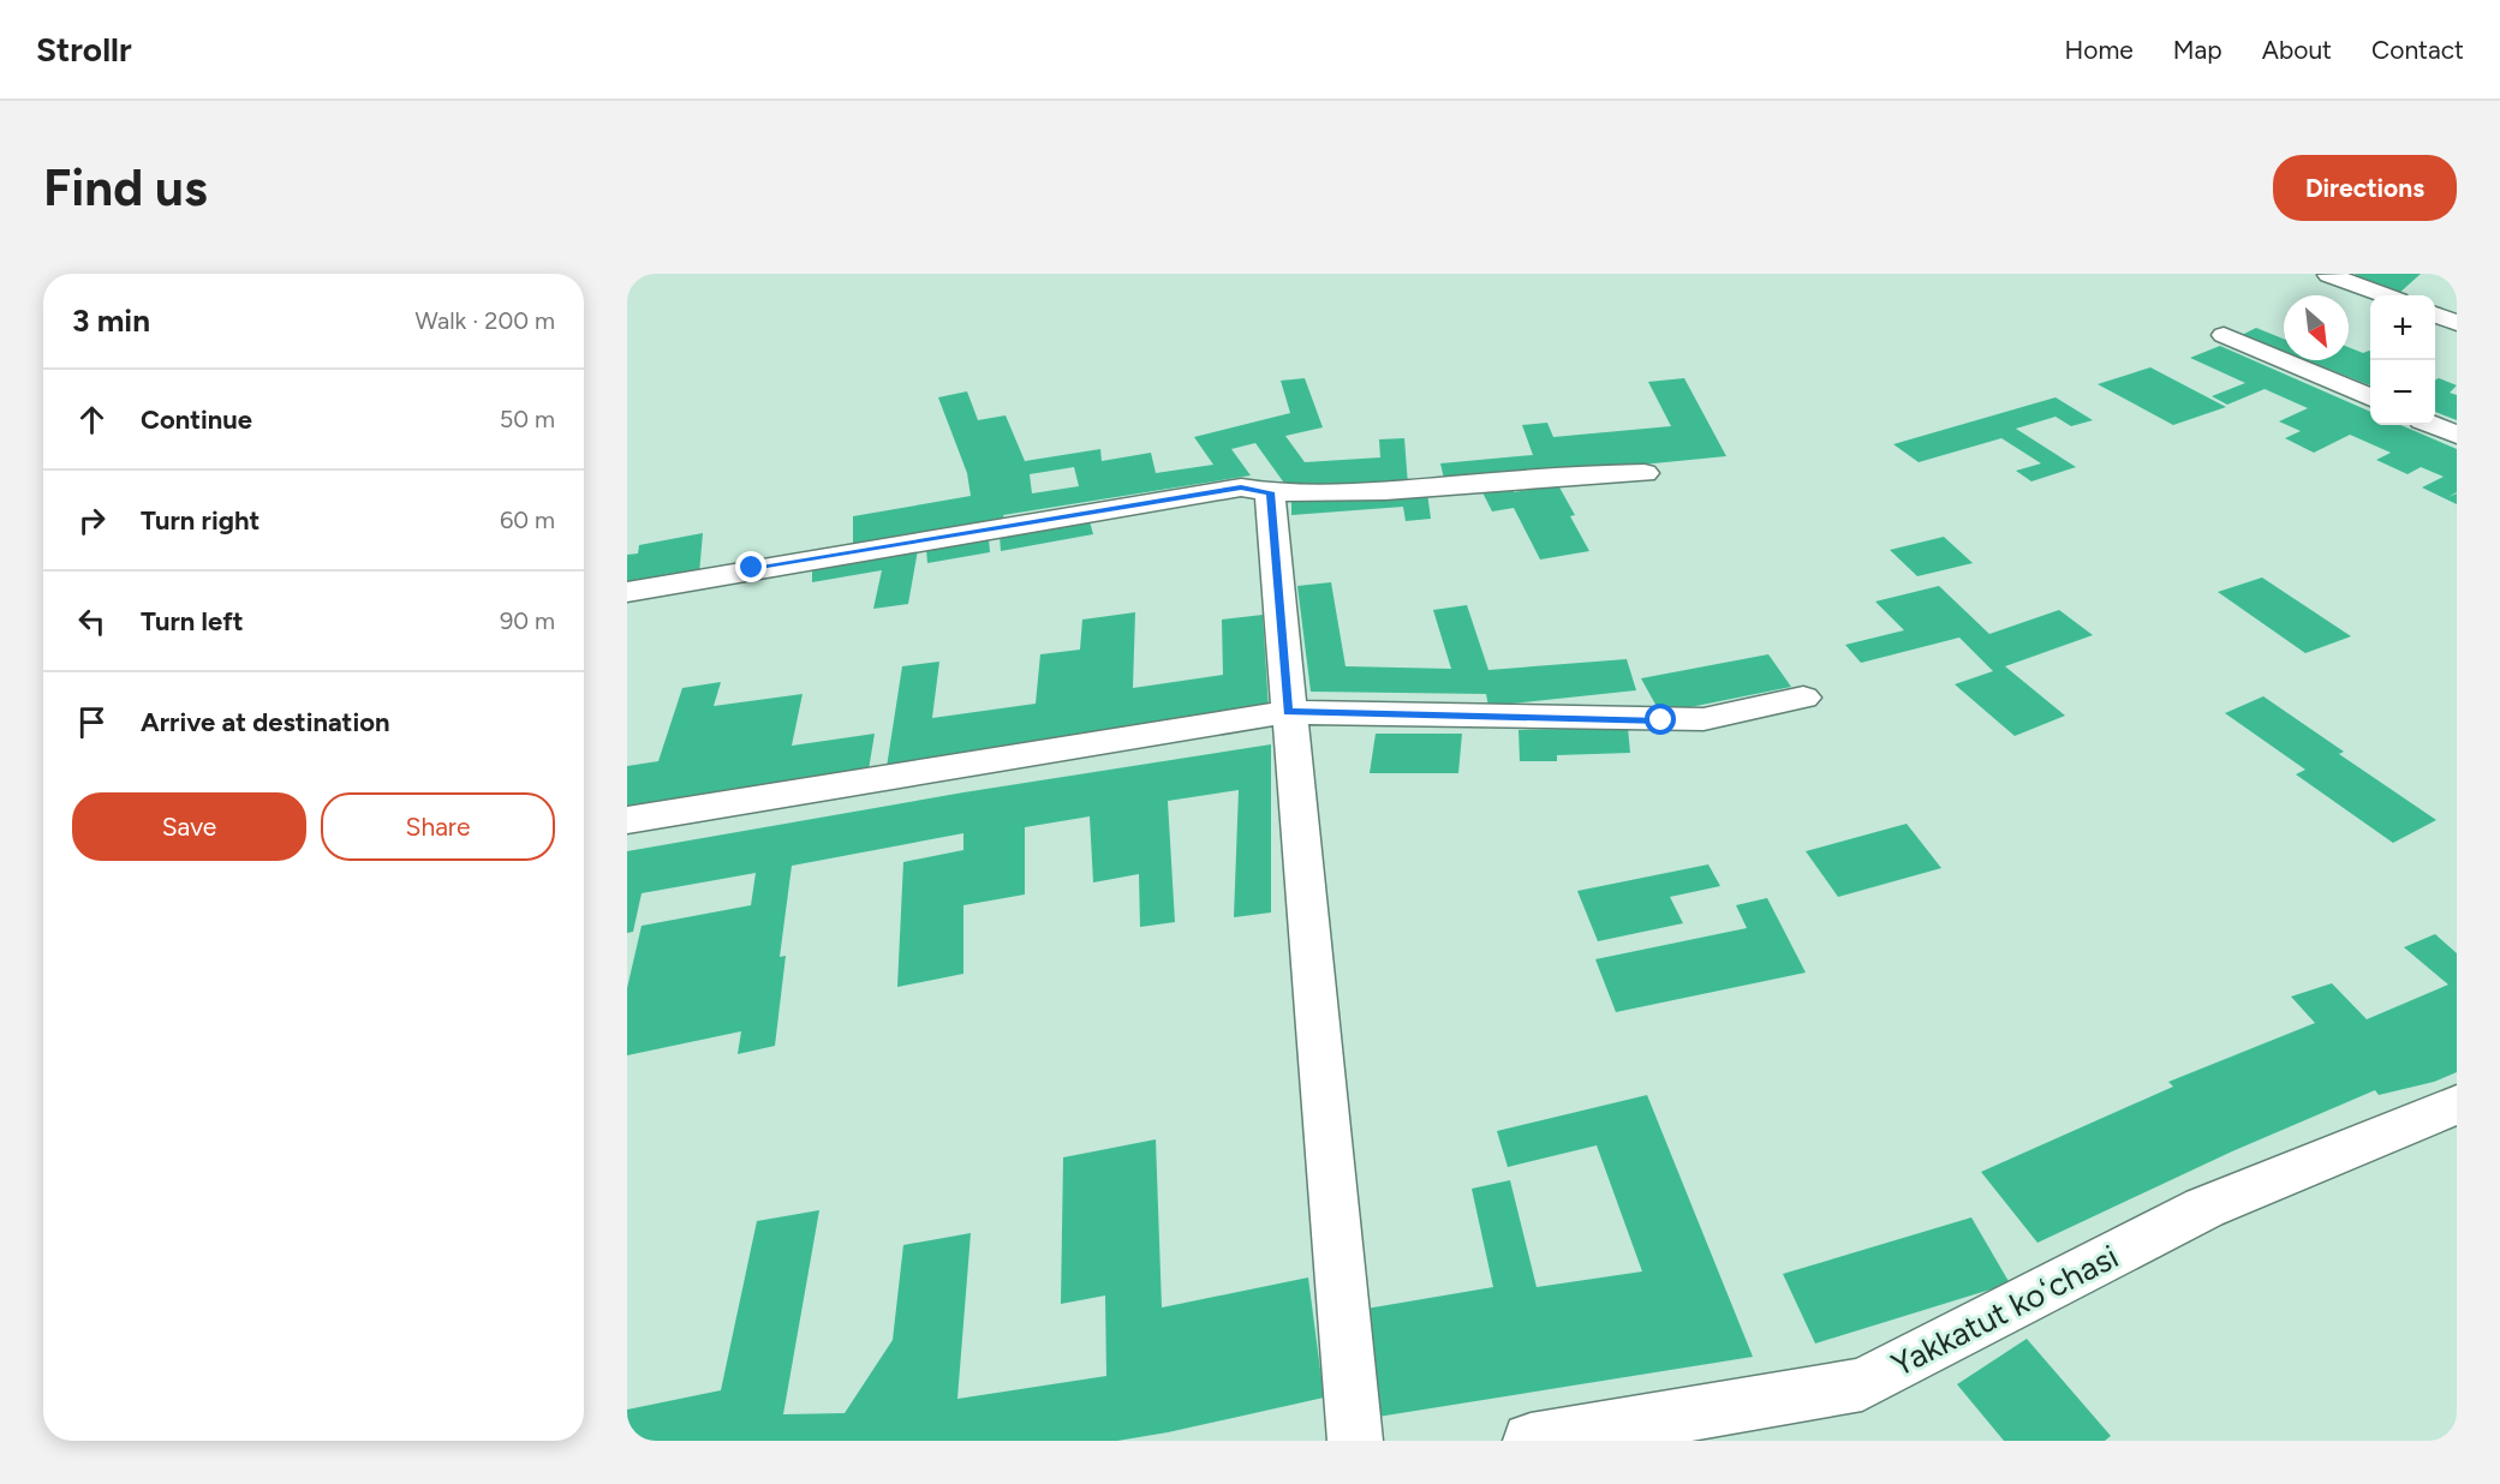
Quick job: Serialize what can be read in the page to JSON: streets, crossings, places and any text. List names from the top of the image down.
{
  "streets": {
    "street": ["Yakkatut koʻchasi"]
  },
  "north": "bottom right",
  "page": {
    "header": "Strollr",
    "nav": [
      "Home",
      "Map",
      "About",
      "Contact"
    ],
    "buttons": [
      "Directions",
      ["Save", "Share"]
    ],
    "title": "Find us",
    "heading": ["3 min", "Walk · 200 m"],
    "map_buttons": ["+", "−"],
    "list": [
      ["Continue", "50 m"],
      ["Turn right", "60 m"],
      ["Turn left", "90 m"],
      "Arrive at destination"
    ]
  }
}
